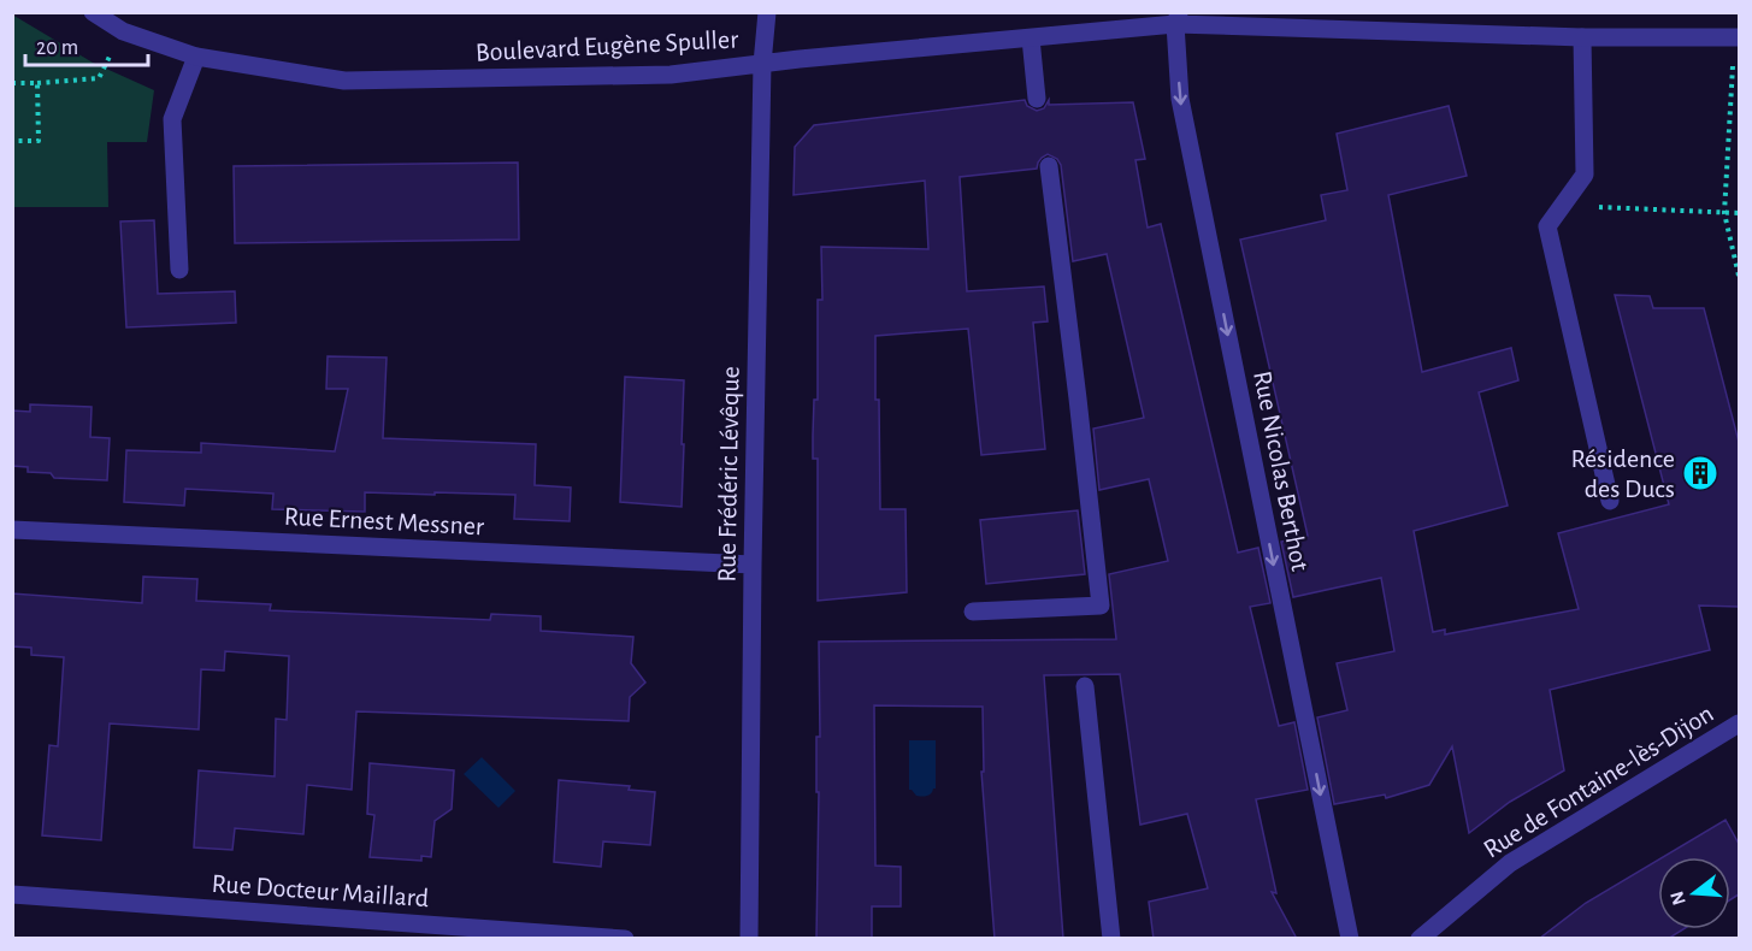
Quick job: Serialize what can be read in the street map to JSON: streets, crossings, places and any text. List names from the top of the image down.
{
  "streets": {
    "street": [
      "Boulevard Eugène Spuller",
      "Rue Nicolas Berthot",
      "Rue Frédéric Lévêque",
      "Rue Ernest Messner",
      "Rue de Fontaine-lès-Dijon",
      "Rue Docteur Maillard"
    ]
  },
  "crossings": [
    ["Boulevard Eugène Spuller", "Rue Nicolas Berthot"],
    ["Boulevard Eugène Spuller", "Rue Frédéric Lévêque"],
    ["Rue Frédéric Lévêque", "Rue Ernest Messner"]
  ],
  "one_way": ["Rue Nicolas Berthot"],
  "places": {
    "building": ["Résidence des Ducs"]
  },
  "scale_bar": "20 m",
  "north": "left"
}
